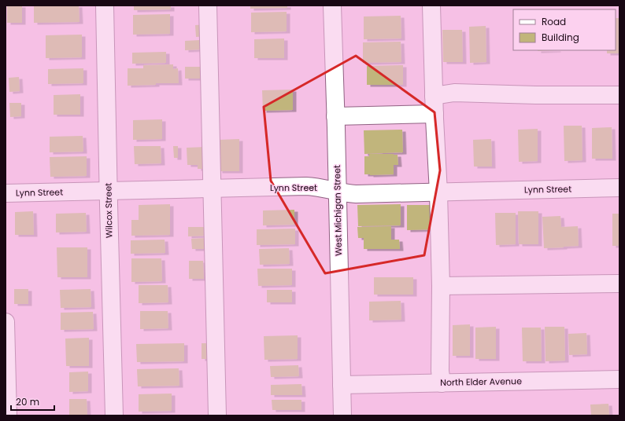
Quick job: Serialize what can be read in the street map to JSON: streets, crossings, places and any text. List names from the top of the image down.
{
  "streets": {
    "street": [
      "Lynn Street",
      "Wilcox Street",
      "West Michigan Street",
      "North Elder Avenue"
    ]
  },
  "crossings": [
    ["Lynn Street", "Wilcox Street"],
    ["Lynn Street", "West Michigan Street"],
    ["West Michigan Street", "North Elder Avenue"]
  ],
  "legend": ["Road", "Building"],
  "scale_bar": "20 m"
}
